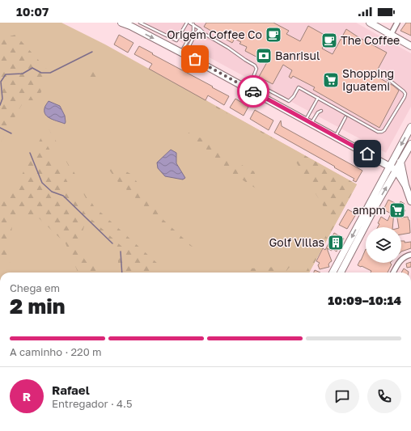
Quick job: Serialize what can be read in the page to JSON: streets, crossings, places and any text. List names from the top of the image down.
{
  "places": {
    "cafe": ["Origem Coffee Co", "The Coffee"],
    "bank": ["Banrisul"],
    "supermarket": ["Shopping Iguatemi", "ampm"],
    "building": ["Golf Villas"]
  },
  "page": {
    "status": "10:07",
    "heading": ["2 min", "Chega em", "10:09–10:14"],
    "panel": ["Rafael", "Entregador · 4.5"],
    "bar": "A caminho · 220 m",
    "round": "R"
  }
}
